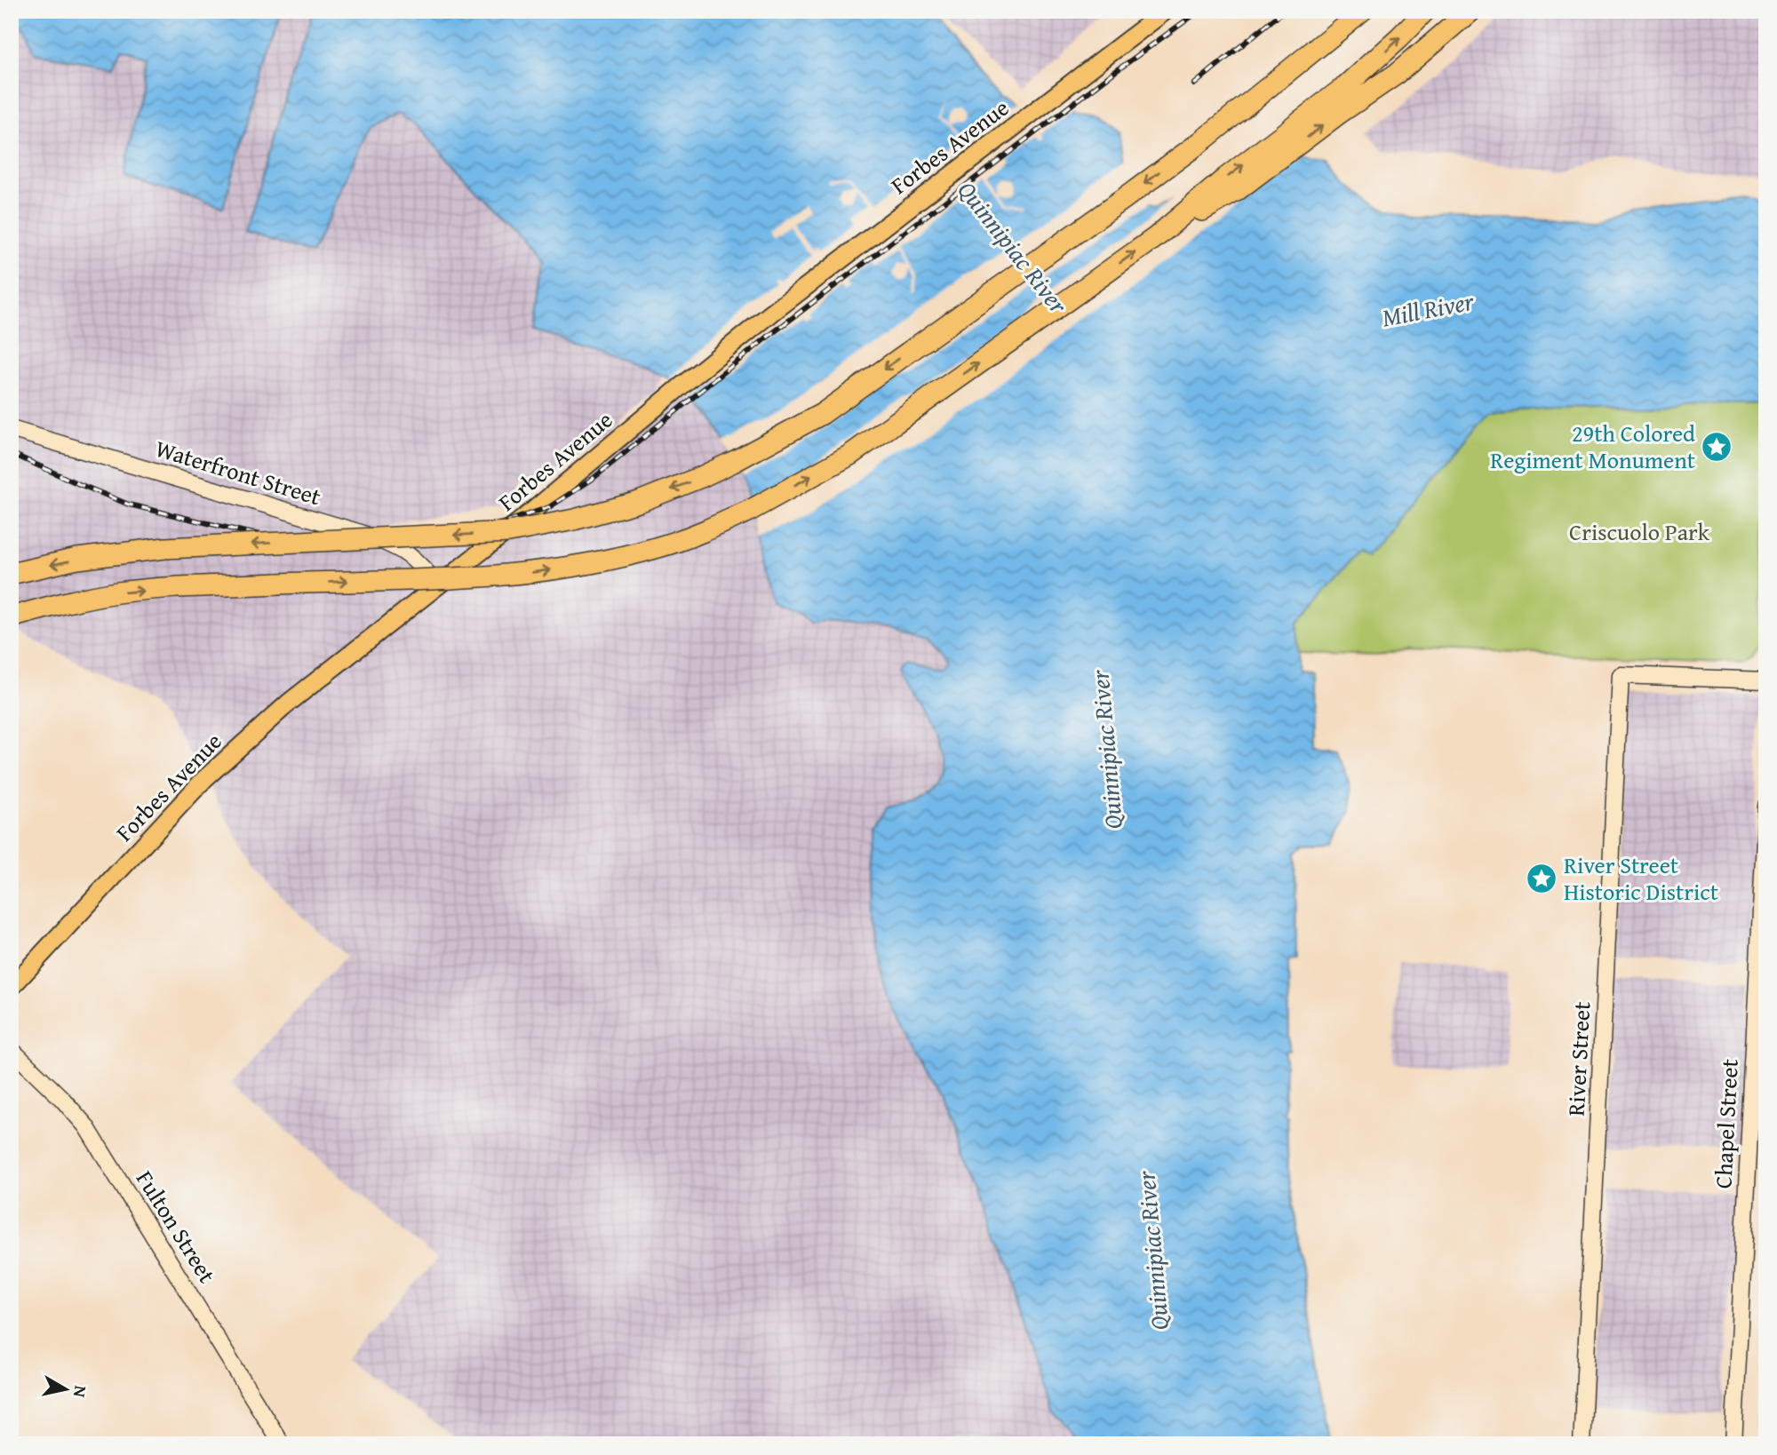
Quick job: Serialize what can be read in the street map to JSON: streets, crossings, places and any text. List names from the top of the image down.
{
  "streets": {
    "main road": ["Forbes Avenue"],
    "street": [
      "Waterfront Street",
      "River Street",
      "Chapel Street",
      "Fulton Street"
    ]
  },
  "crossings": [
    ["Forbes Avenue", "Waterfront Street"]
  ],
  "water": ["Quinnipiac River", "Mill River"],
  "parks": ["Criscuolo Park"],
  "places": {
    "place": ["29th Colored Regiment Monument", "River Street Historic District"]
  },
  "north": "right"
}
